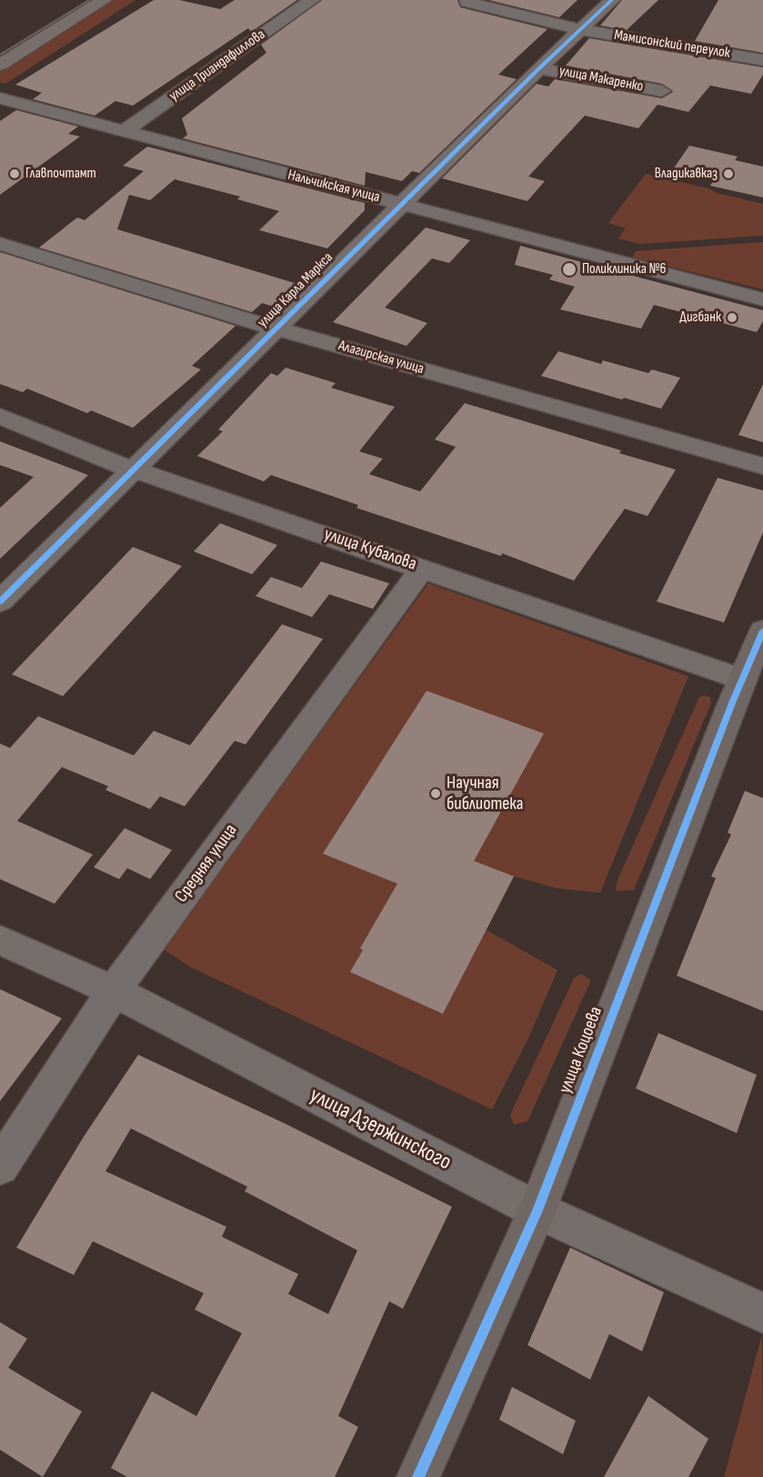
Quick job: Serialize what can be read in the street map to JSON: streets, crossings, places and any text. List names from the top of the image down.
{
  "streets": {
    "street": [
      "Мамисонский переулок",
      "улица Триандафиллова",
      "улица Макаренко",
      "Нальчикская улица",
      "улица Карла Маркса",
      "Алагирская улица",
      "улица Кубалова",
      "Средняя улица",
      "улица Коцоева",
      "улица Дзержинского"
    ]
  },
  "crossings": [
    ["Мамисонский переулок", "улица Карла Маркса"],
    ["улица Триандафиллова", "Нальчикская улица"],
    ["улица Макаренко", "улица Карла Маркса"],
    ["Нальчикская улица", "улица Карла Маркса"],
    ["улица Карла Маркса", "Алагирская улица"],
    ["улица Карла Маркса", "улица Кубалова"],
    ["улица Кубалова", "Средняя улица"],
    ["улица Кубалова", "улица Коцоева"],
    ["Средняя улица", "улица Дзержинского"],
    ["улица Коцоева", "улица Дзержинского"]
  ],
  "places": [
    "Главпочтамт",
    "Владикавказ",
    "Поликлиника №6",
    "Дигбанк",
    "Научная библиотека"
  ]
}
